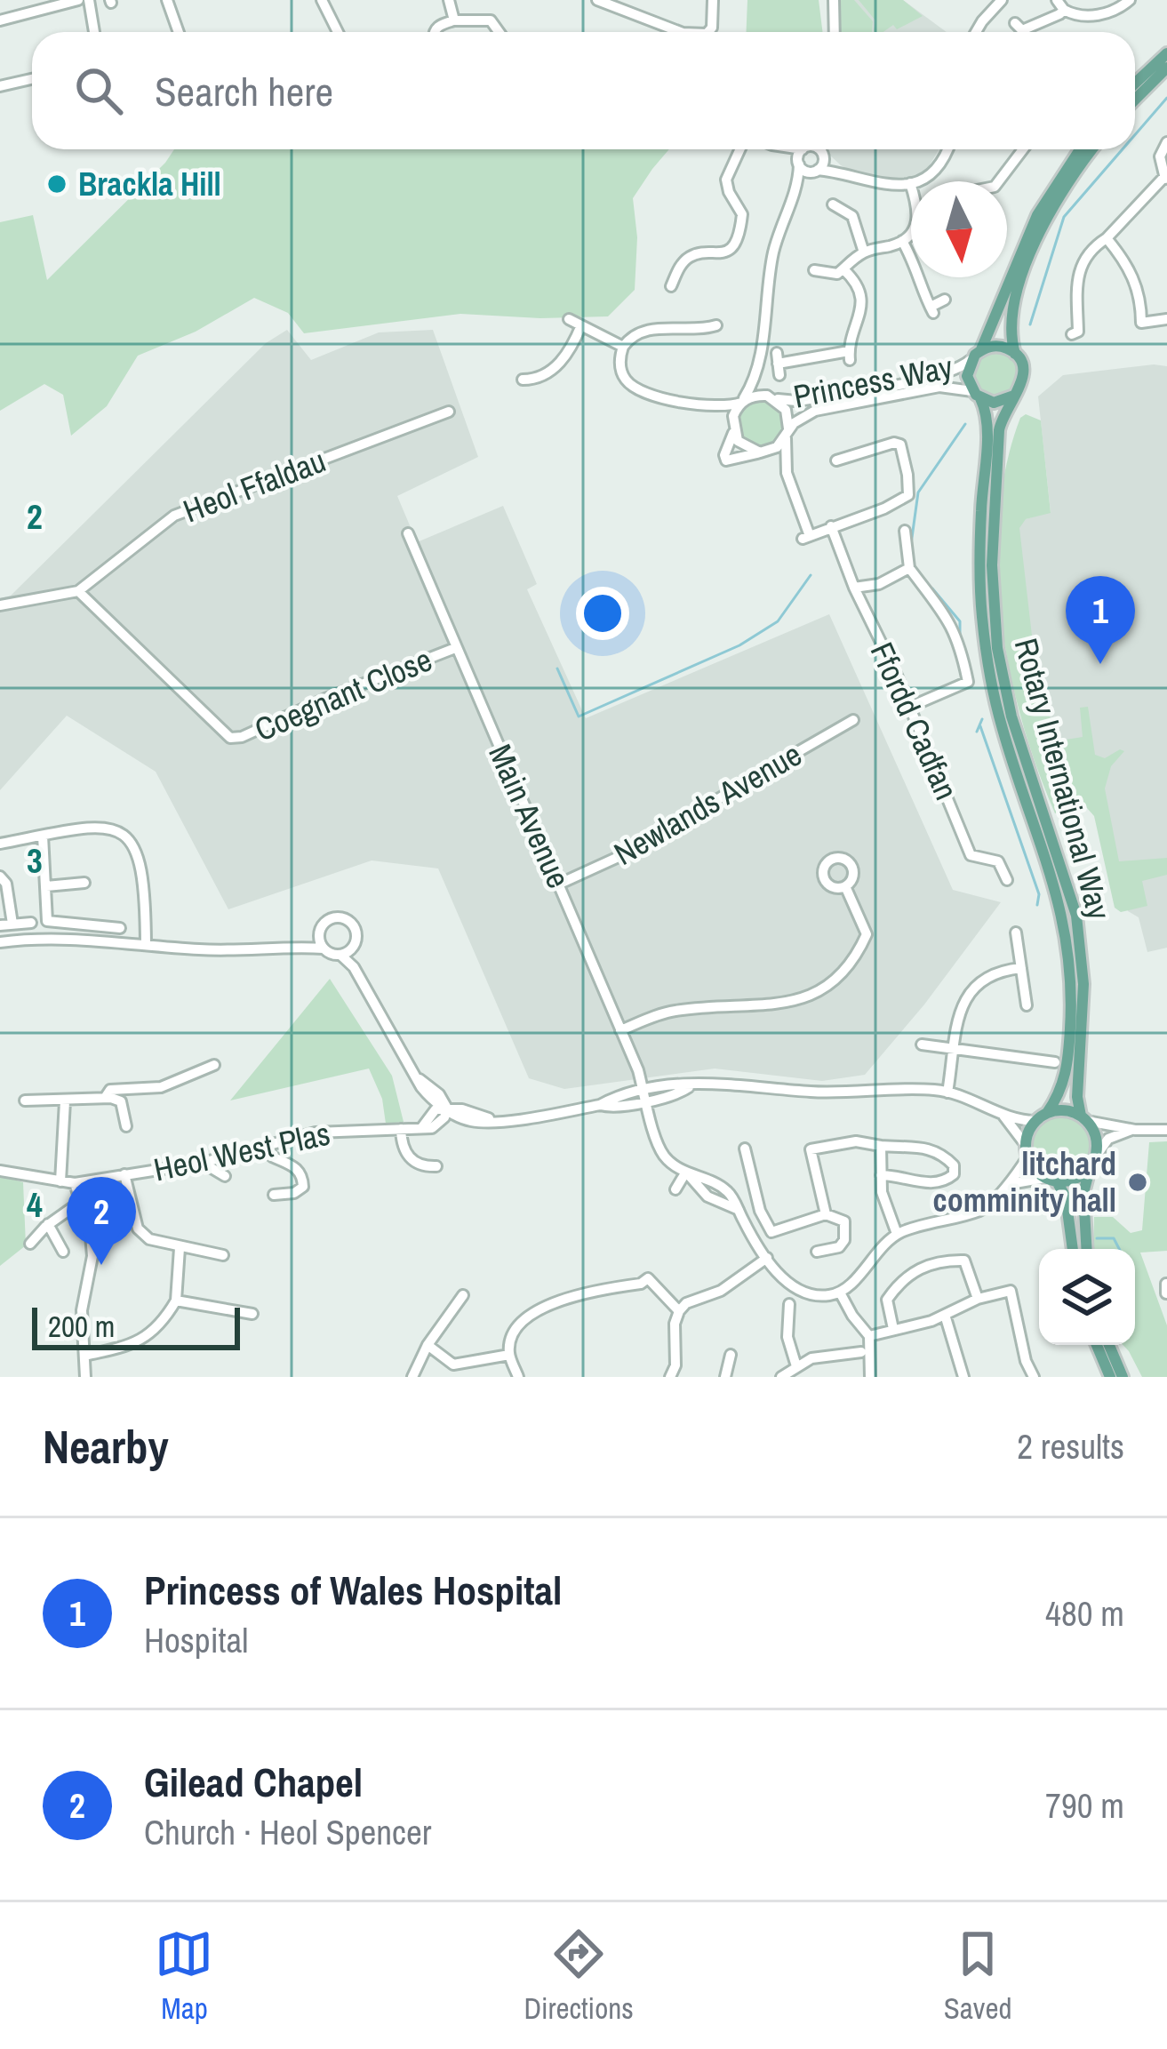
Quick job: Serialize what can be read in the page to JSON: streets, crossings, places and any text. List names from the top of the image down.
{
  "streets": {
    "main road": ["Rotary International Way"],
    "street": [
      "Princess Way",
      "Heol Ffaldau",
      "Coegnant Close",
      "Ffordd Cadfan",
      "Newlands Avenue",
      "Main Avenue",
      "Heol West Plas"
    ]
  },
  "crossings": [
    ["Princess Way", "Rotary International Way"],
    ["Heol Ffaldau", "Coegnant Close"],
    ["Coegnant Close", "Main Avenue"],
    ["Newlands Avenue", "Main Avenue"]
  ],
  "places": ["Brackla Hill", "litchard comminity hall"],
  "scale_bar": "200 m",
  "north": "bottom",
  "page": {
    "search": "Search here",
    "pins": ["1", "2"],
    "scale": "200 m",
    "heading": ["Nearby", "2 results"],
    "list": [
      {
        "mark": "1",
        "name": "Princess of Wales Hospital",
        "note": "Hospital",
        "value": "480 m"
      },
      {
        "mark": "2",
        "name": "Gilead Chapel",
        "note": "Church · Heol Spencer",
        "value": "790 m"
      }
    ],
    "nav": ["Map", "Directions", "Saved"]
  },
  "grid": {
    "rows": ["2", "3", "4"]
  }
}
